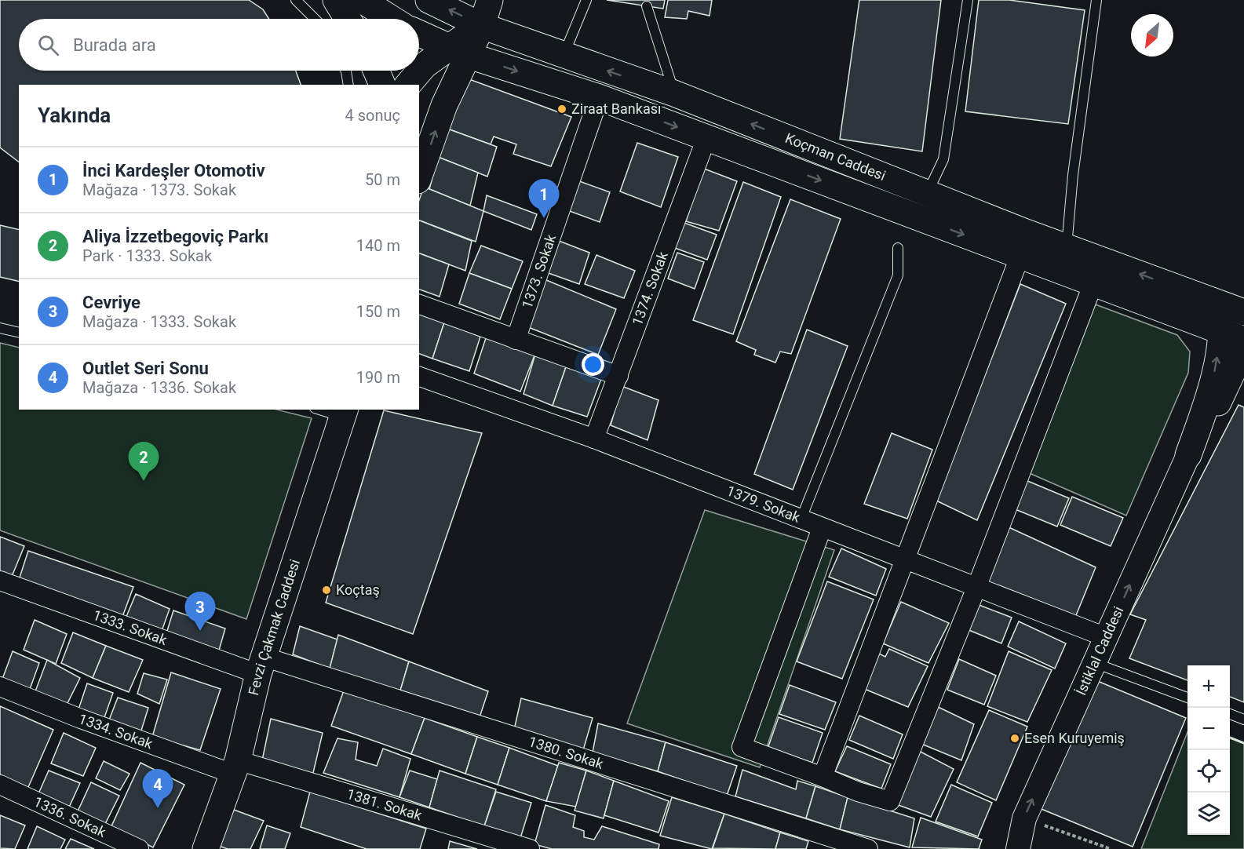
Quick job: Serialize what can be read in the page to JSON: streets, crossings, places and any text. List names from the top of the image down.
{
  "streets": {
    "main road": ["Koçman Caddesi", "Fevzi Çakmak Caddesi"],
    "street": [
      "1373. Sokak",
      "1374. Sokak",
      "1379. Sokak",
      "1333. Sokak",
      "İstiklal Caddesi",
      "1334. Sokak",
      "1380. Sokak",
      "1381. Sokak",
      "1336. Sokak"
    ]
  },
  "crossings": [
    ["Koçman Caddesi", "1373. Sokak"],
    ["Koçman Caddesi", "1374. Sokak"],
    ["1374. Sokak", "1379. Sokak"],
    ["1379. Sokak", "İstiklal Caddesi"],
    ["1333. Sokak", "Fevzi Çakmak Caddesi"],
    ["1333. Sokak", "1380. Sokak"],
    ["Fevzi Çakmak Caddesi", "1334. Sokak"],
    ["Fevzi Çakmak Caddesi", "1380. Sokak"],
    ["Fevzi Çakmak Caddesi", "1381. Sokak"],
    ["1334. Sokak", "1381. Sokak"]
  ],
  "places": ["Ziraat Bankası", "Koçtaş", "Esen Kuruyemiş"],
  "north": "bottom left",
  "page": {
    "search": "Burada ara",
    "heading": ["Yakında", "4 sonuç"],
    "list": [
      {
        "mark": "1",
        "name": "İnci Kardeşler Otomotiv",
        "note": "Mağaza · 1373. Sokak",
        "value": "50 m"
      },
      {
        "mark": "2",
        "name": "Aliya İzzetbegoviç Parkı",
        "note": "Park · 1333. Sokak",
        "value": "140 m"
      },
      {
        "mark": "3",
        "name": "Cevriye",
        "note": "Mağaza · 1333. Sokak",
        "value": "150 m"
      },
      {
        "mark": "4",
        "name": "Outlet Seri Sonu",
        "note": "Mağaza · 1336. Sokak",
        "value": "190 m"
      }
    ],
    "pins": [
      "1",
      "2",
      "3",
      "4"
    ],
    "map_buttons": ["+", "−"]
  }
}
